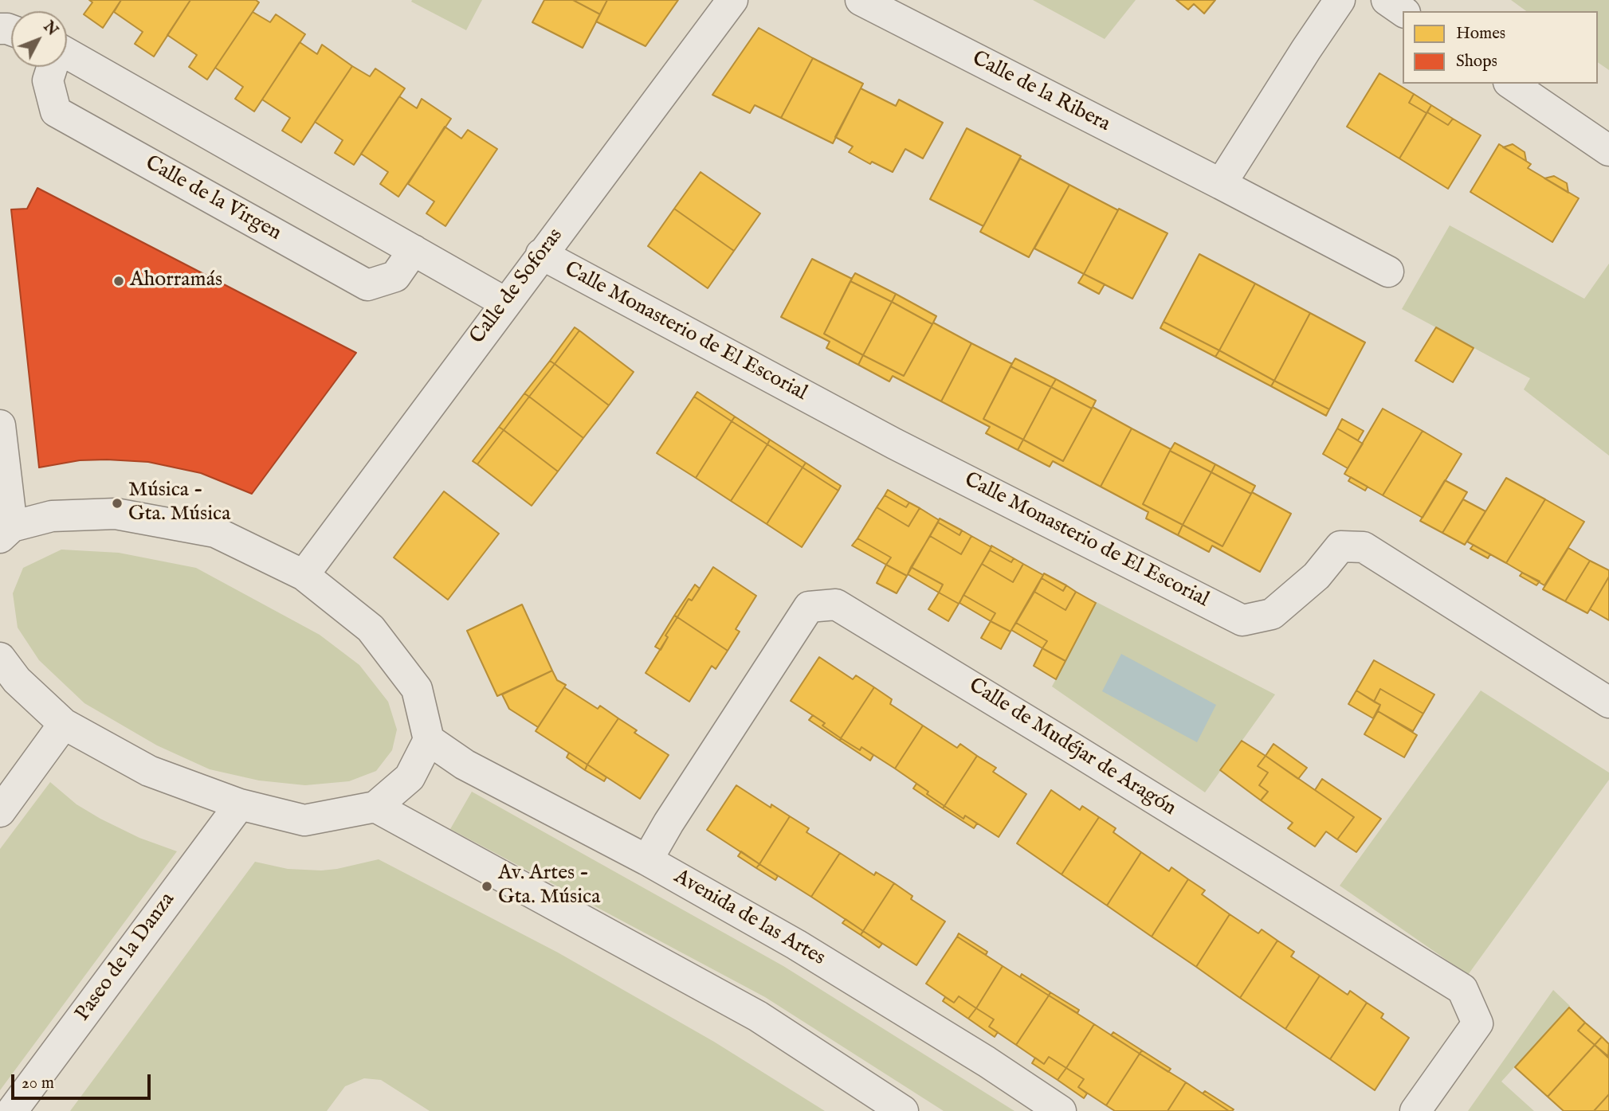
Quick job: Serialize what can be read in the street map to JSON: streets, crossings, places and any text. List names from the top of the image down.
{
  "streets": {
    "street": [
      "Calle de la Ribera",
      "Calle de la Virgen",
      "Calle de Soforas",
      "Calle Monasterio de El Escorial",
      "Calle de Mudéjar de Aragón",
      "Avenida de las Artes",
      "Paseo de la Danza"
    ]
  },
  "crossings": [
    ["Calle de la Virgen", "Calle de Soforas"],
    ["Calle de Soforas", "Calle Monasterio de El Escorial"],
    ["Calle de Mudéjar de Aragón", "Avenida de las Artes"]
  ],
  "places": ["Ahorramás", "Música - Gta. Música", "Av. Artes - Gta. Música"],
  "legend": ["Homes", "Shops"],
  "scale_bar": "20 m",
  "north": "top right"
}
